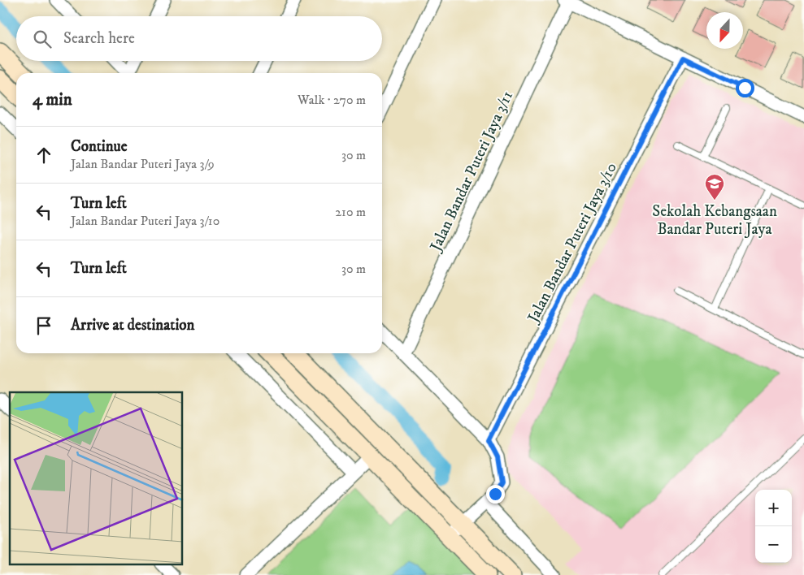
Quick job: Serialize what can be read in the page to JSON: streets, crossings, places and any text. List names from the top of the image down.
{
  "streets": {
    "street": ["Jalan Bandar Puteri Jaya 3/11", "Jalan Bandar Puteri Jaya 3/10"]
  },
  "places": {
    "school or university": ["Sekolah Kebangsaan Bandar Puteri Jaya"]
  },
  "north": "bottom",
  "page": {
    "search": "Search here",
    "heading": ["4 min", "Walk · 270 m"],
    "list": [
      ["Continue", "Jalan Bandar Puteri Jaya 3/9", "30 m"],
      ["Turn left", "Jalan Bandar Puteri Jaya 3/10", "210 m"],
      ["Turn left", "30 m"],
      "Arrive at destination"
    ],
    "map_buttons": ["+", "−"]
  }
}
